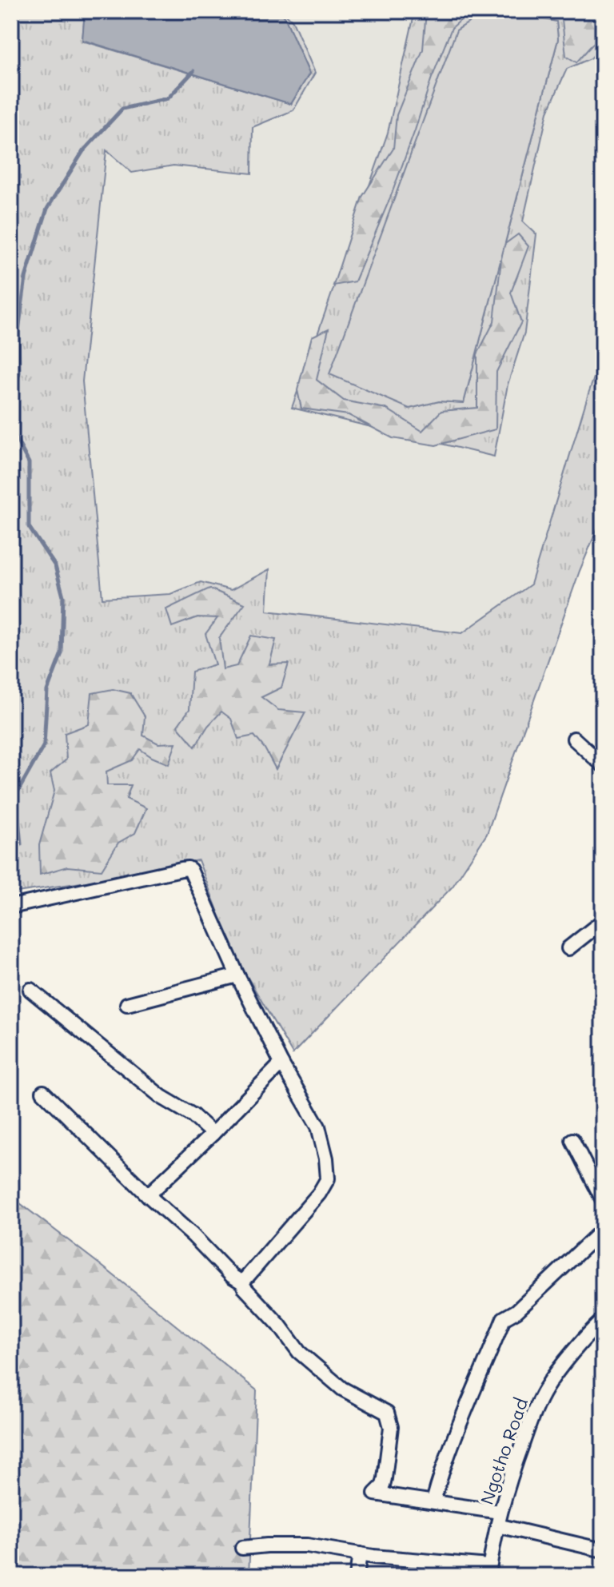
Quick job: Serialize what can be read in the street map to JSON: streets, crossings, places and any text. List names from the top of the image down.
{
  "streets": {
    "street": ["Ngotho Road"]
  }
}
